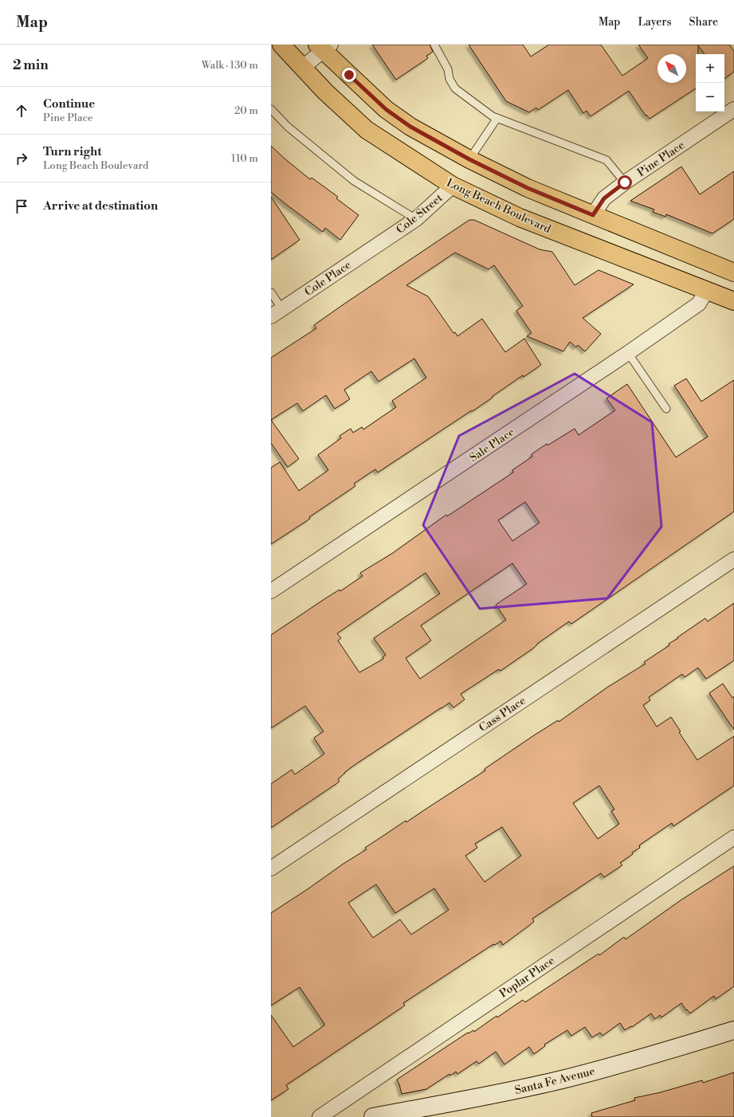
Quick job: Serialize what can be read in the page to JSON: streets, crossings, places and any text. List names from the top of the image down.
{
  "streets": {
    "main road": ["Long Beach Boulevard", "Santa Fe Avenue"],
    "street": [
      "Pine Place",
      "Cole Street",
      "Cole Place",
      "Sale Place",
      "Cass Place",
      "Poplar Place"
    ]
  },
  "crossings": [
    ["Long Beach Boulevard", "Cole Street"],
    ["Long Beach Boulevard", "Sale Place"],
    ["Cole Street", "Cole Place"]
  ],
  "north": "top left",
  "page": {
    "header": "Map",
    "nav": ["Map", "Layers", "Share"],
    "heading": ["2 min", "Walk · 130 m"],
    "map_buttons": ["+", "−"],
    "list": [
      ["Continue", "Pine Place", "20 m"],
      ["Turn right", "Long Beach Boulevard", "110 m"],
      "Arrive at destination"
    ]
  }
}
